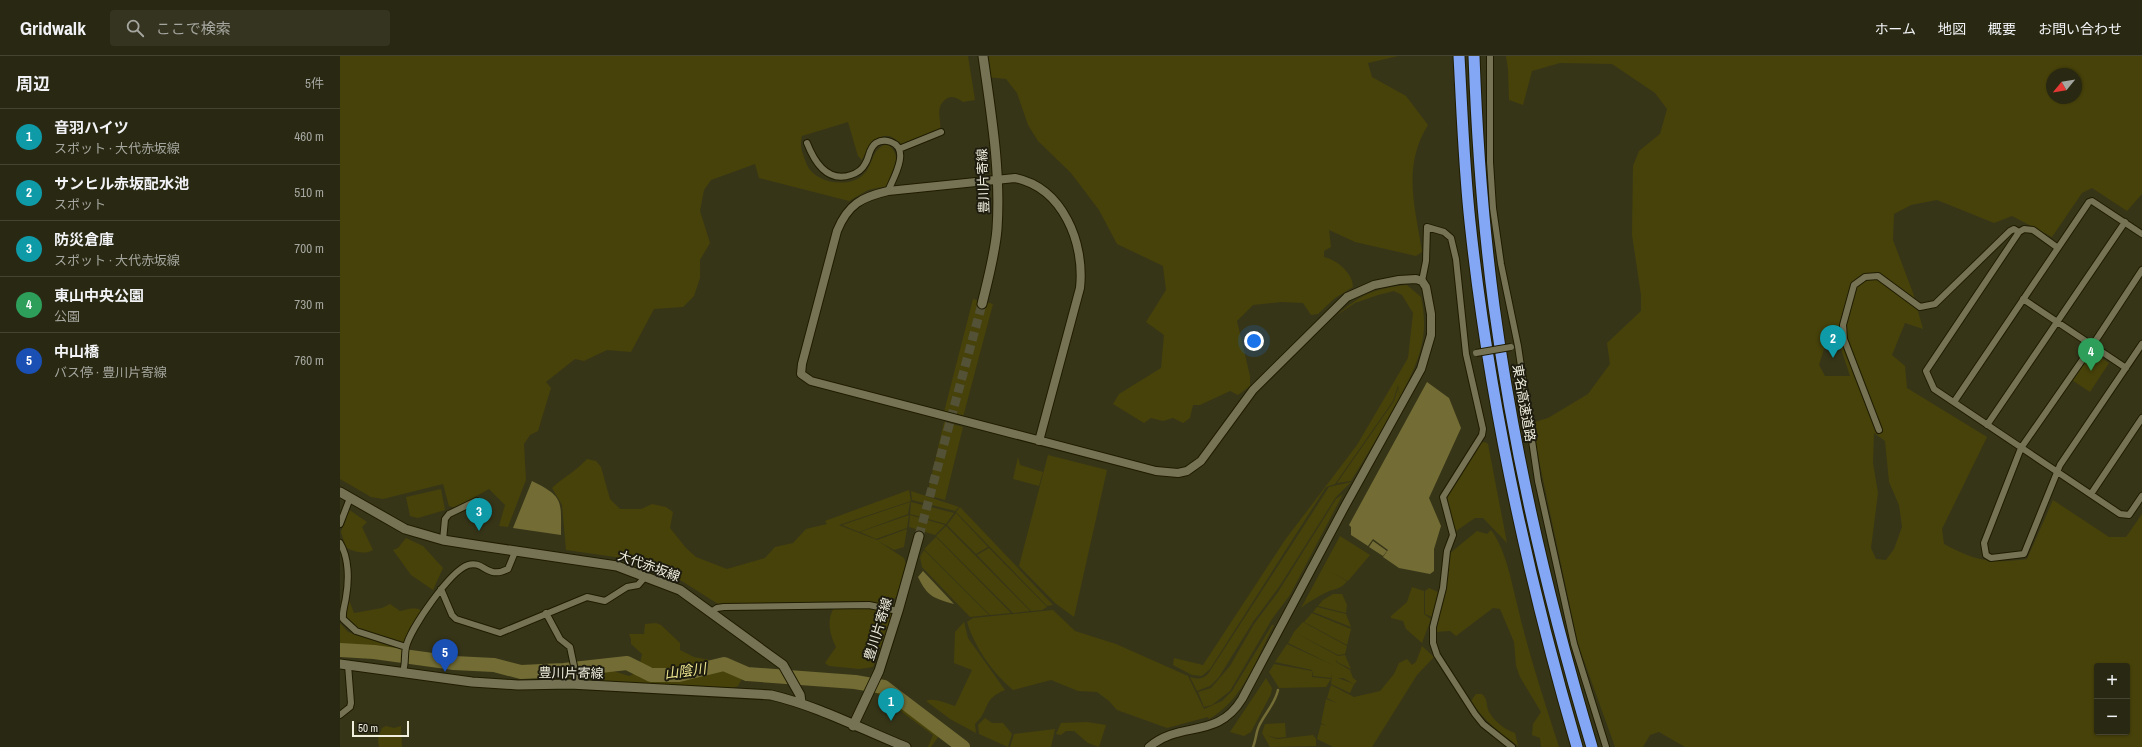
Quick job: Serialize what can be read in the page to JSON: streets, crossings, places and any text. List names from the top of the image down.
{
  "streets": {
    "highway": ["東名高速道路"],
    "main road": ["豊川片寄線", "大代赤坂線"]
  },
  "crossings": [
    ["豊川片寄線", "大代赤坂線"]
  ],
  "water": ["山陰川"],
  "scale_bar": "50 m",
  "north": "bottom left",
  "page": {
    "header": "Gridwalk",
    "search": "ここで検索",
    "nav": [
      "ホーム",
      "地図",
      "概要",
      "お問い合わせ"
    ],
    "heading": ["周辺", "5件"],
    "list": [
      {
        "mark": "1",
        "name": "音羽ハイツ",
        "note": "スポット · 大代赤坂線",
        "value": "460 m"
      },
      {
        "mark": "2",
        "name": "サンヒル赤坂配水池",
        "note": "スポット",
        "value": "510 m"
      },
      {
        "mark": "3",
        "name": "防災倉庫",
        "note": "スポット · 大代赤坂線",
        "value": "700 m"
      },
      {
        "mark": "4",
        "name": "東山中央公園",
        "note": "公園",
        "value": "730 m"
      },
      {
        "mark": "5",
        "name": "中山橋",
        "note": "バス停 · 豊川片寄線",
        "value": "760 m"
      }
    ],
    "pins": [
      "2",
      "4",
      "3",
      "5",
      "1"
    ],
    "map_buttons": ["+", "−"],
    "scale": "50 m"
  }
}
